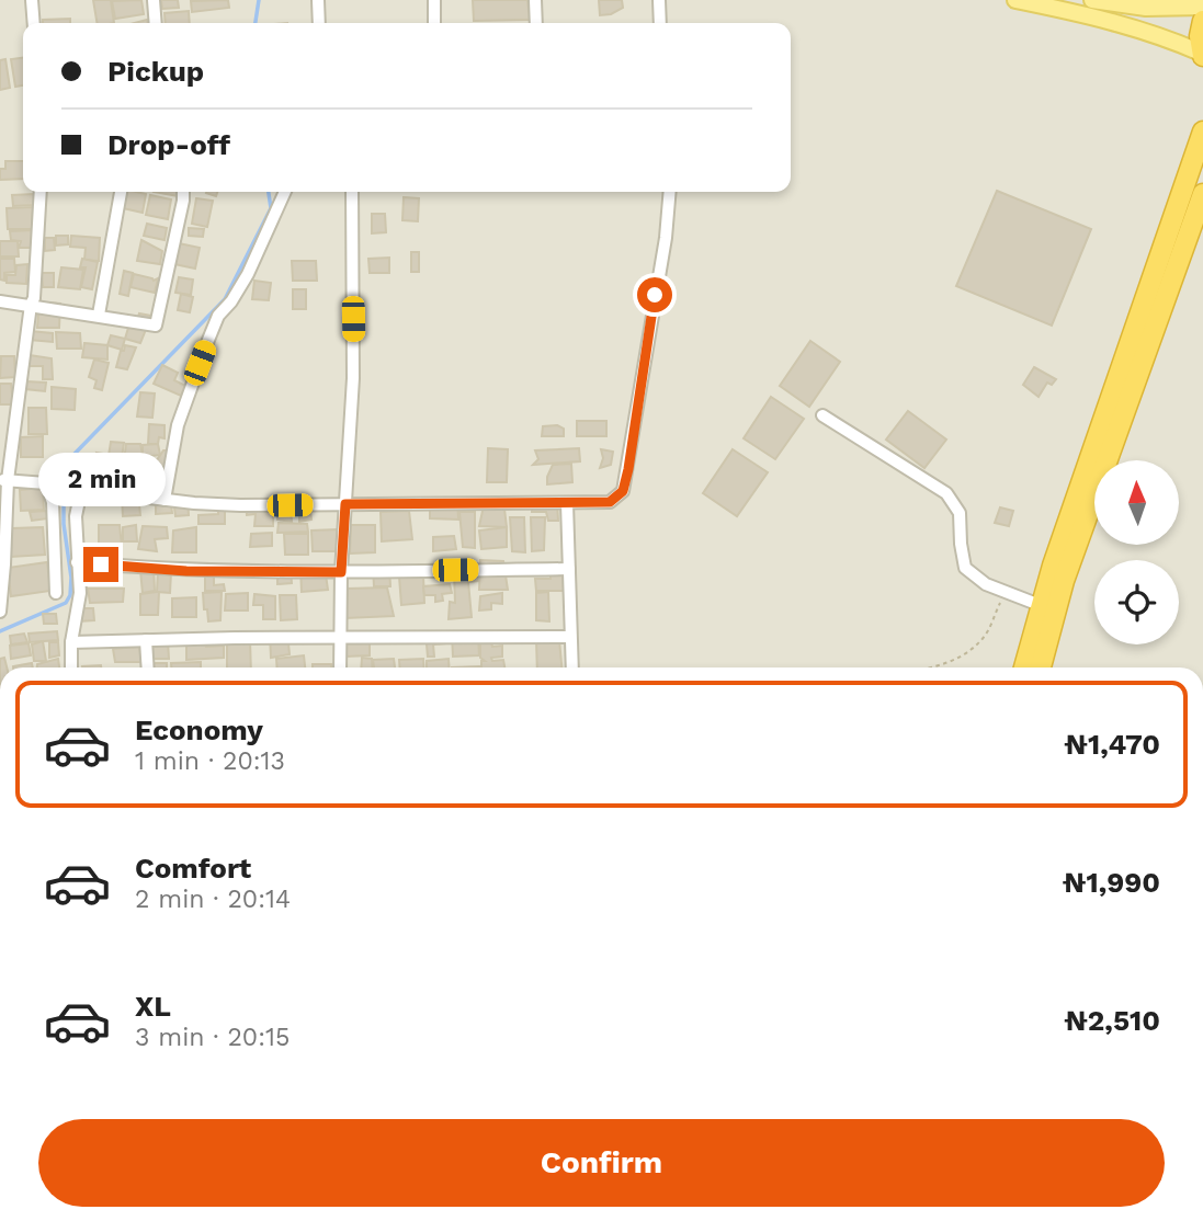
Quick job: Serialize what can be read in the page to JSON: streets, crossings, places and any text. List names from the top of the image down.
{
  "north": "top",
  "page": {
    "banner": ["Pickup", "Drop-off"],
    "bubble": "2 min",
    "list": [
      {
        "name": "Economy",
        "note": "1 min · 20:13",
        "value": "₦1,470"
      },
      {
        "name": "Comfort",
        "note": "2 min · 20:14",
        "value": "₦1,990"
      },
      {
        "name": "XL",
        "note": "3 min · 20:15",
        "value": "₦2,510"
      }
    ],
    "buttons": "Confirm"
  }
}
